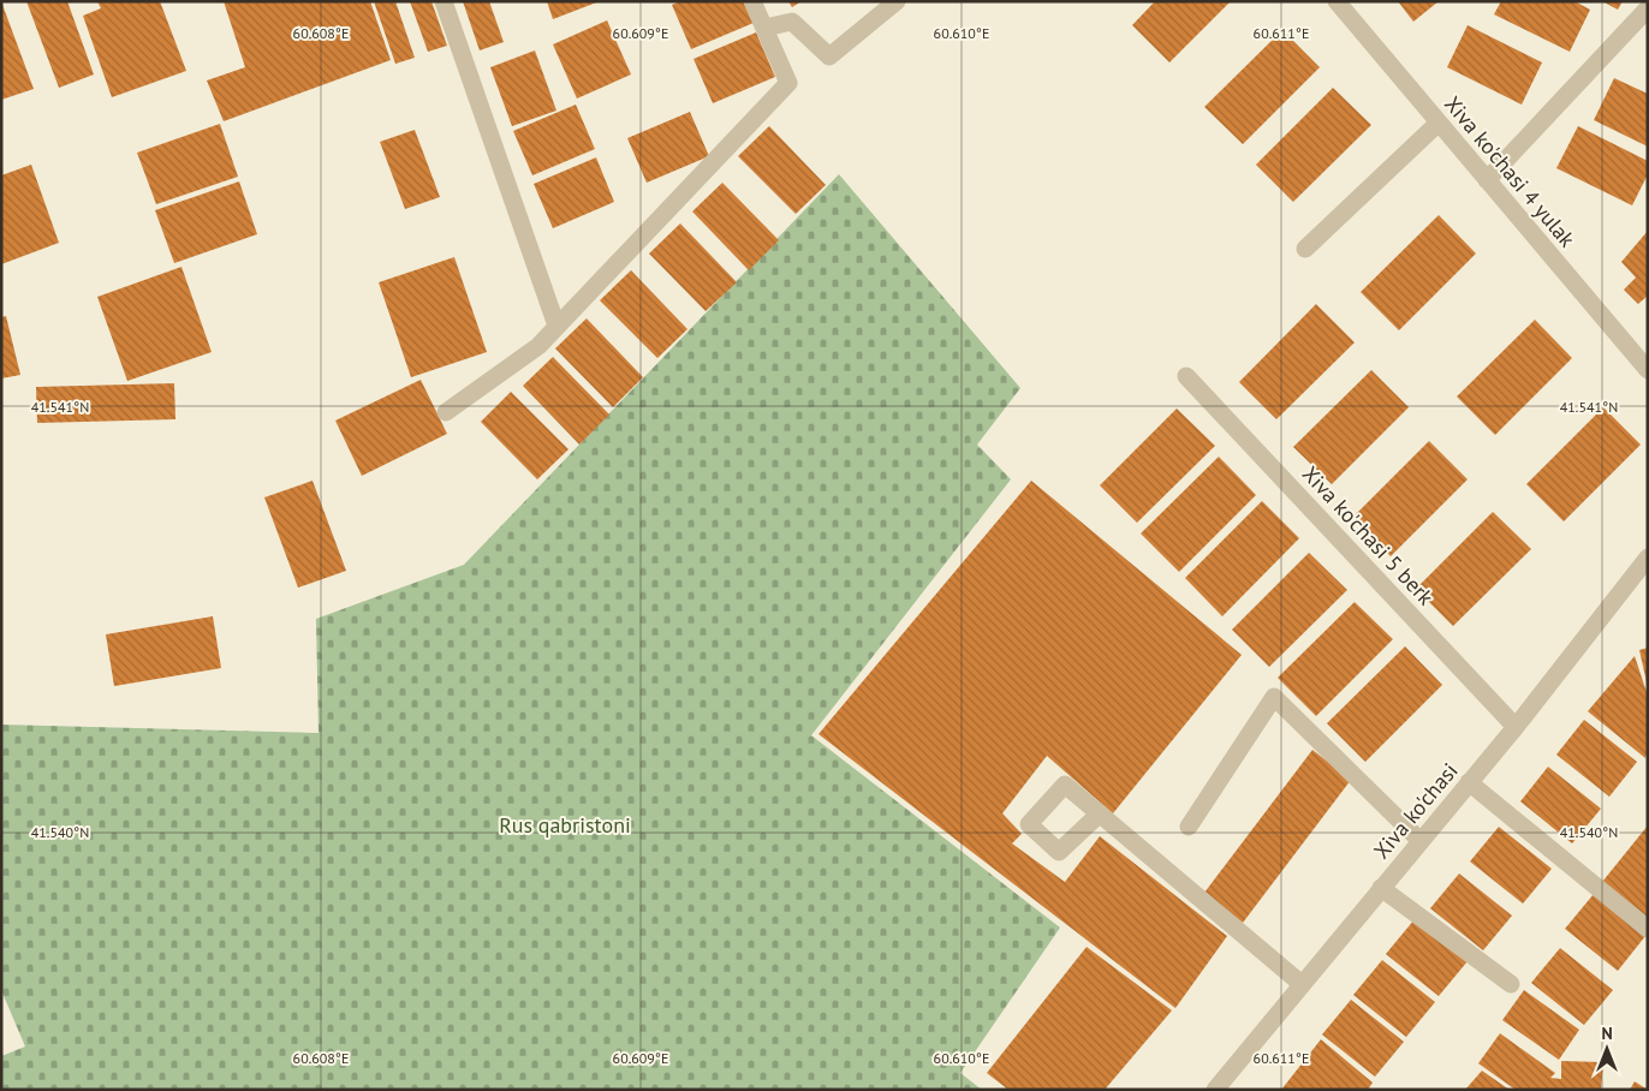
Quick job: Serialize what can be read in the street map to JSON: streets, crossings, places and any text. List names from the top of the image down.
{
  "streets": {
    "street": ["Xiva ko'chasi 4 yulak", "Xiva ko'chasi 5 berk", "Xiva ko'chasi"]
  },
  "crossings": [
    ["Xiva ko'chasi 5 berk", "Xiva ko'chasi"]
  ],
  "parks": ["Rus qabristoni"],
  "north": "top",
  "coordinates": [
    "60.608°E",
    "60.609°E",
    "60.610°E",
    "60.611°E",
    "41.541°N",
    "41.540°N"
  ]
}
